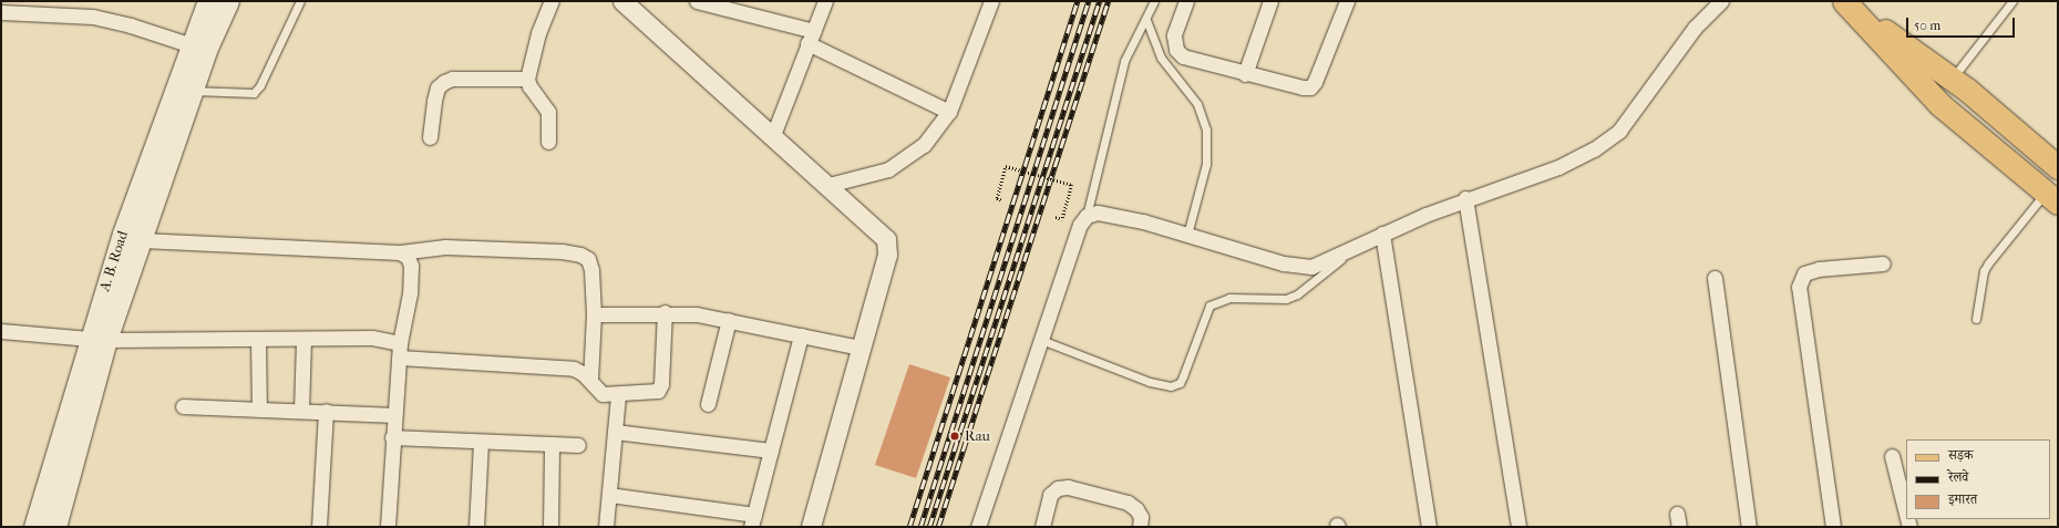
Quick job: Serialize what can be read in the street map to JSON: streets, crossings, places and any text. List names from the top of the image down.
{
  "streets": {
    "main road": ["A. B. Road"]
  },
  "places": ["Rau"],
  "legend": ["सड़क", "रेलवे", "इमारत"],
  "scale_bar": "50 m"
}
